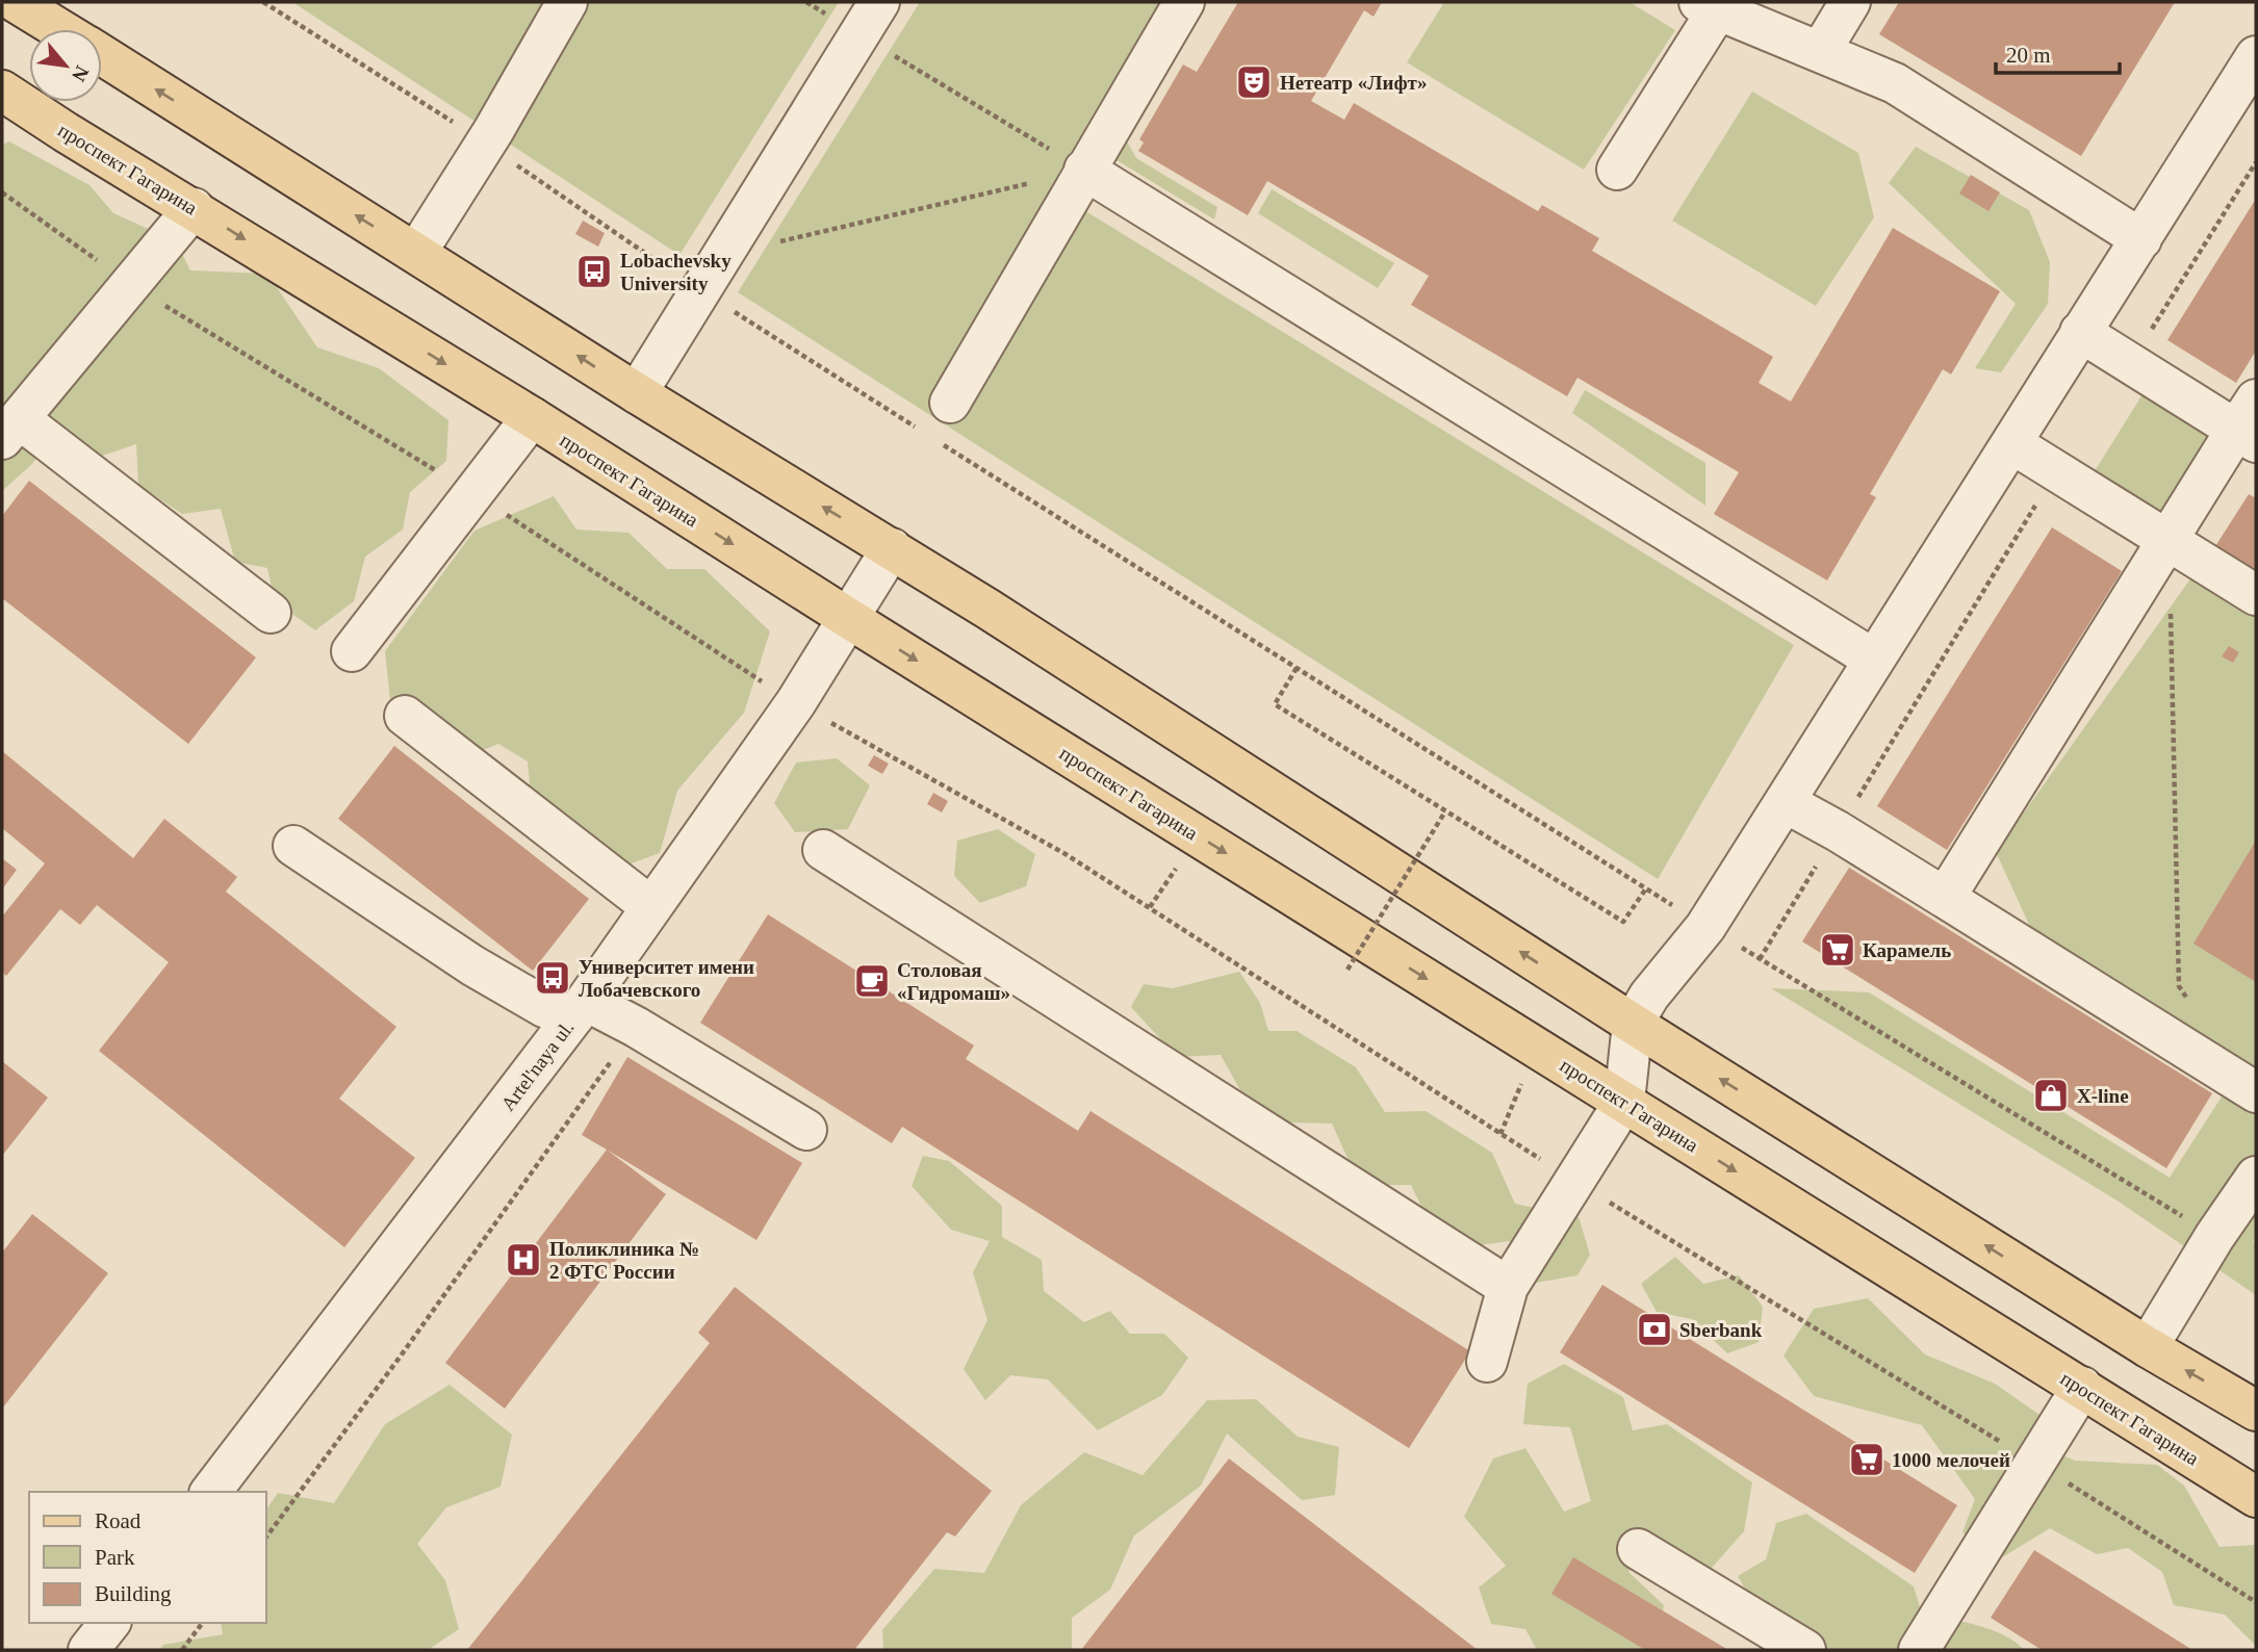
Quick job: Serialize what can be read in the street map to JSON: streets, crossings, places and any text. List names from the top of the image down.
{
  "streets": {
    "main road": ["проспект Гагарина"],
    "street": ["Artel'naya ul."]
  },
  "crossings": [
    ["проспект Гагарина", "Artel'naya ul."]
  ],
  "places": {
    "theatre": ["Нетеатр «Лифт»"],
    "bus stop": ["Lobachevsky University", "Университет имени Лобачевского"],
    "supermarket": ["Карамель", "1000 мелочей"],
    "cafe": ["Столовая «Гидромаш»"],
    "shop": ["X-line"],
    "hospital": ["Поликлиника № 2 ФТС России"],
    "bank": ["Sberbank"]
  },
  "legend": ["Road", "Park", "Building"],
  "scale_bar": "20 m",
  "north": "bottom right"
}
